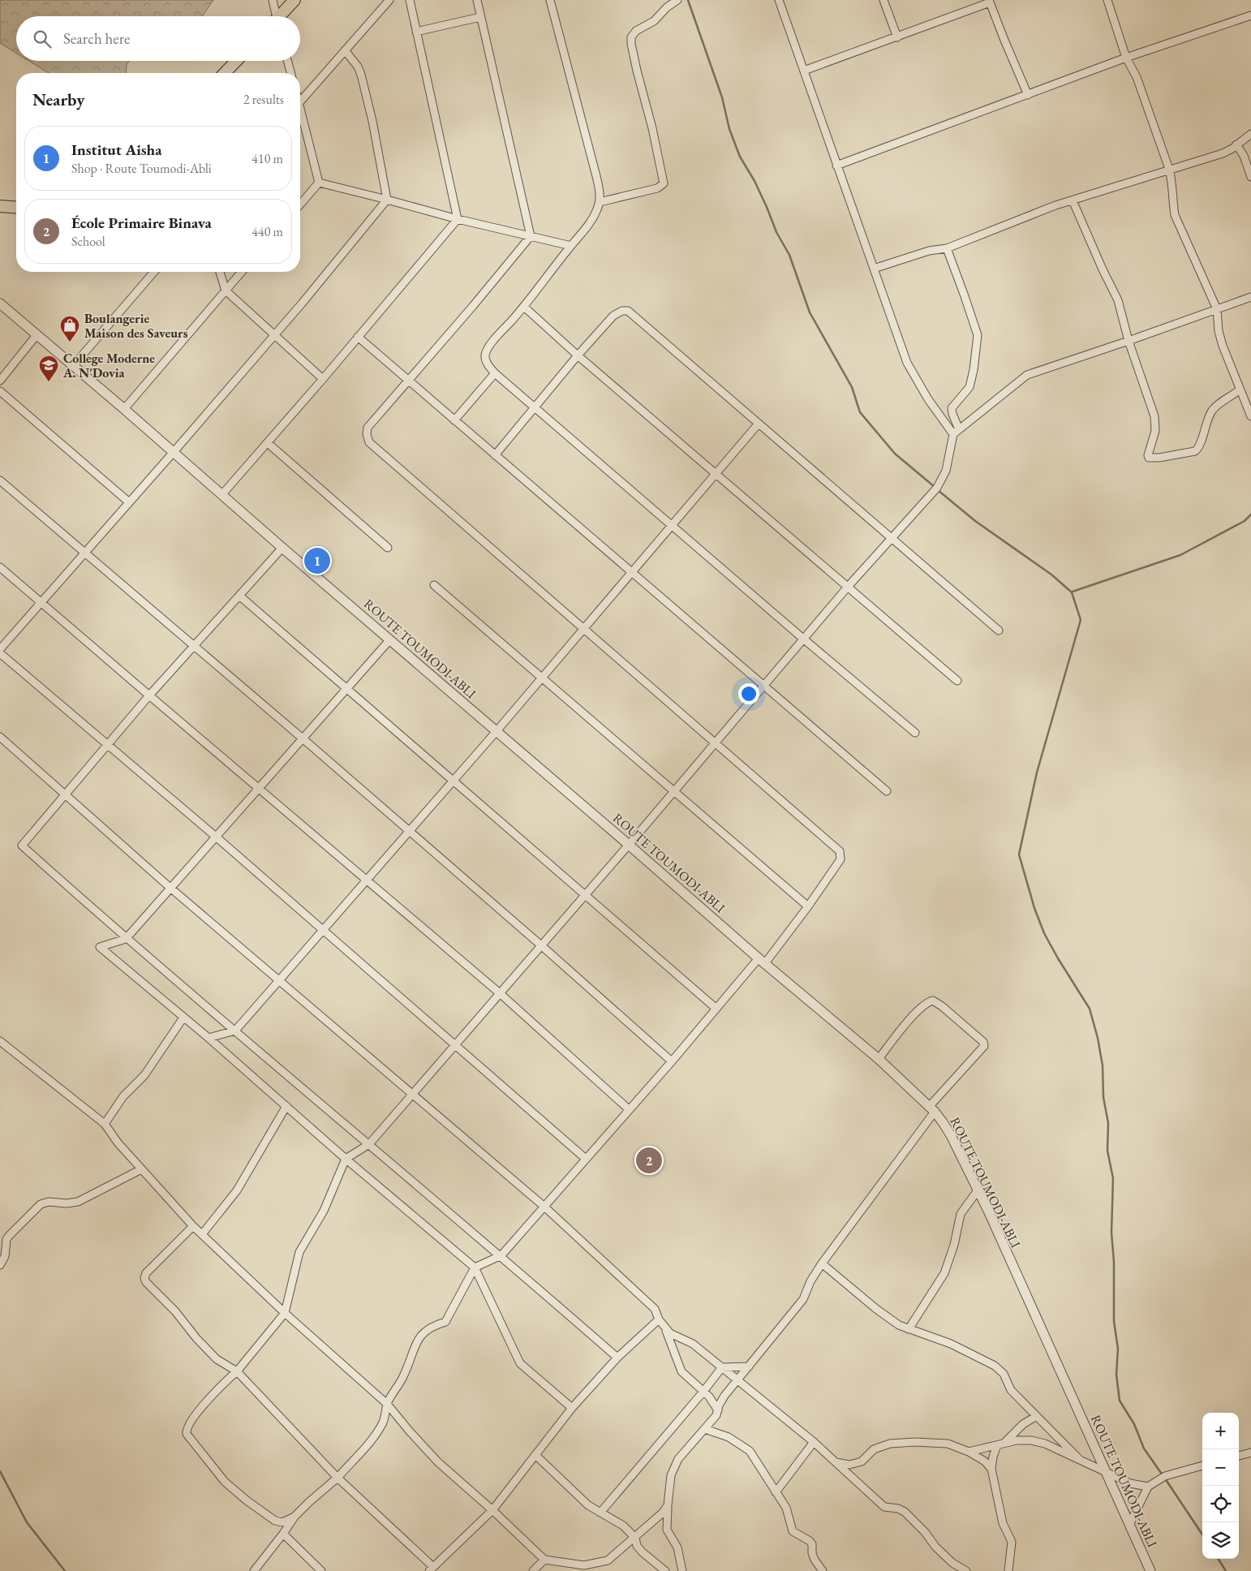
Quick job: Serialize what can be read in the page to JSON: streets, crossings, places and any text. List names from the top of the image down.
{
  "streets": {
    "street": ["ROUTE TOUMODI-ABLI"]
  },
  "places": {
    "shop": ["Boulangerie Maison des Saveurs"],
    "school or university": ["College Moderne A. N'Dovia"]
  },
  "page": {
    "search": "Search here",
    "heading": ["Nearby", "2 results"],
    "list": [
      {
        "mark": "1",
        "name": "Institut Aisha",
        "note": "Shop · Route Toumodi-Abli",
        "value": "410 m"
      },
      {
        "mark": "2",
        "name": "École Primaire Binava",
        "note": "School",
        "value": "440 m"
      }
    ],
    "pins": ["1", "2"],
    "map_buttons": ["+", "−"]
  }
}
